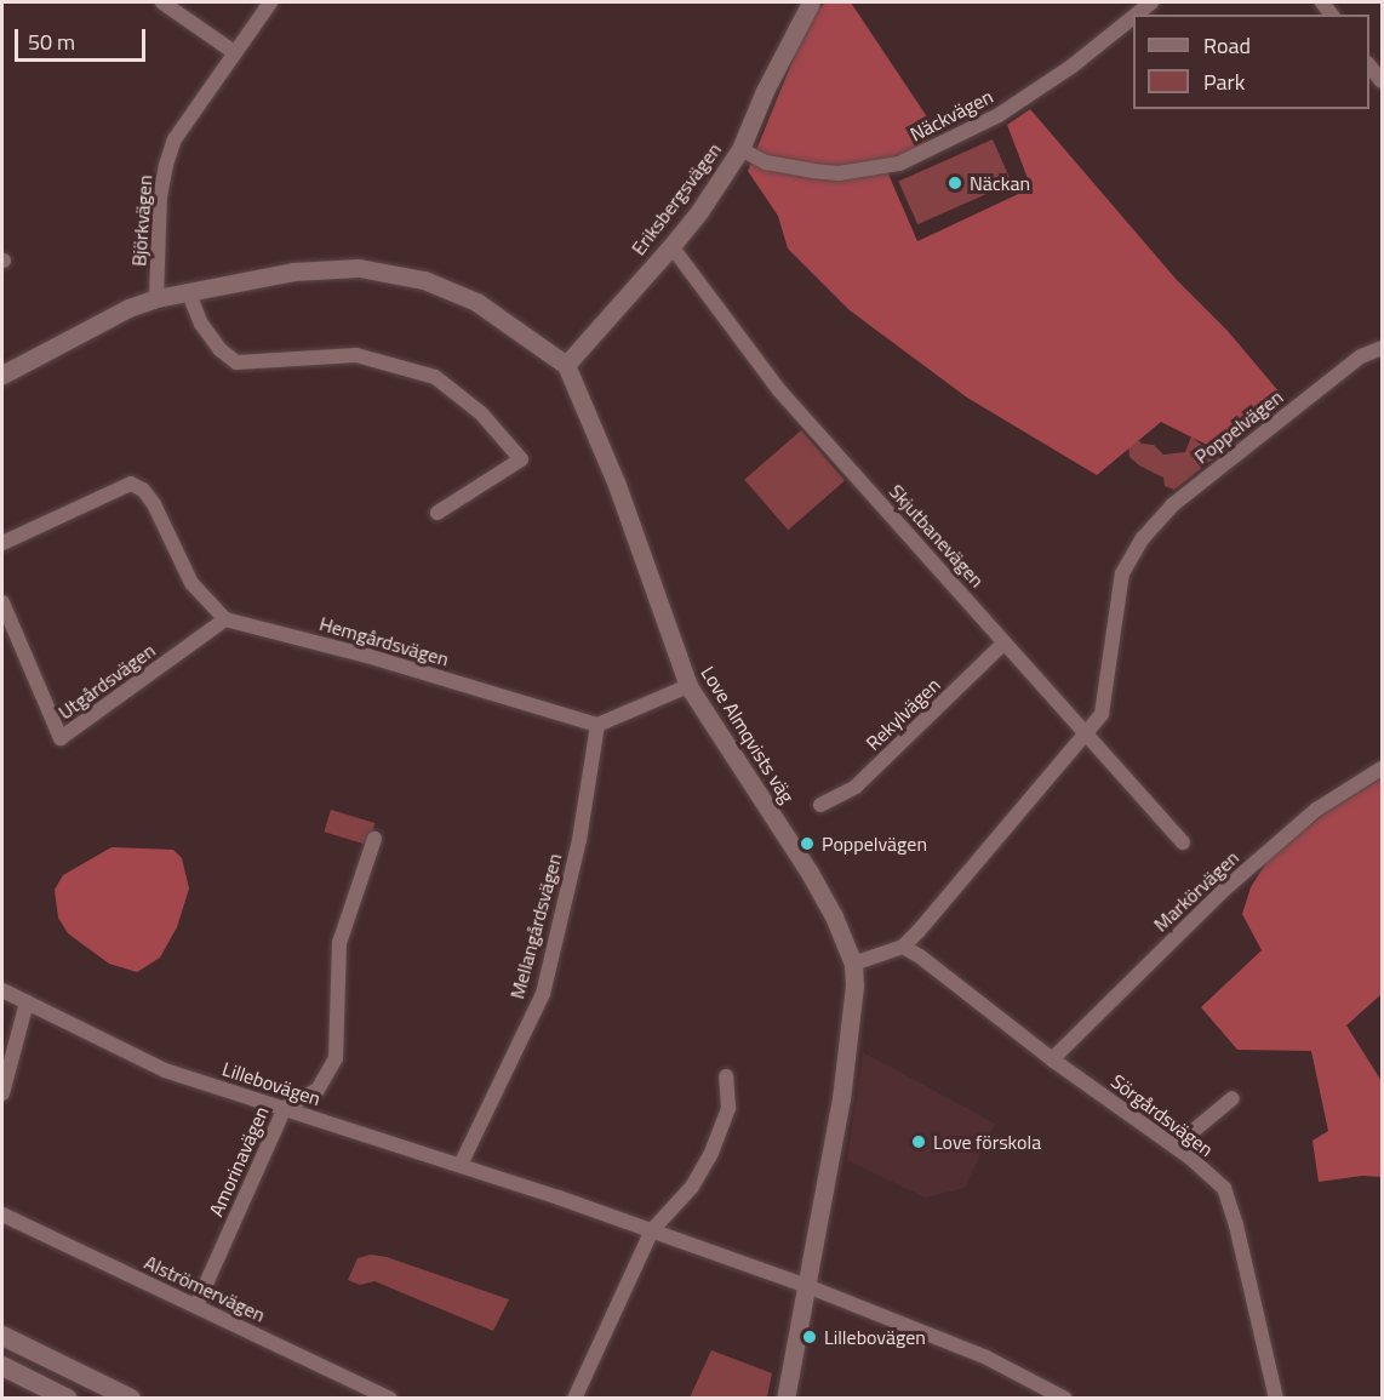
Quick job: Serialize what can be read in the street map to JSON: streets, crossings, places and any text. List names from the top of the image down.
{
  "streets": {
    "street": [
      "Näckvägen",
      "Eriksbergsvägen",
      "Björkvägen",
      "Poppelvägen",
      "Skjutbanevägen",
      "Hemgårdsvägen",
      "Utgårdsvägen",
      "Rekylvägen",
      "Love Almqvists väg",
      "Markörvägen",
      "Mellangårdsvägen",
      "Lillebovägen",
      "Sörgårdsvägen",
      "Amorinavägen",
      "Alströmervägen"
    ]
  },
  "crossings": [
    ["Näckvägen", "Eriksbergsvägen"],
    ["Eriksbergsvägen", "Skjutbanevägen"],
    ["Eriksbergsvägen", "Love Almqvists väg"],
    ["Poppelvägen", "Skjutbanevägen"],
    ["Poppelvägen", "Sörgårdsvägen"],
    ["Skjutbanevägen", "Rekylvägen"],
    ["Hemgårdsvägen", "Utgårdsvägen"],
    ["Hemgårdsvägen", "Mellangårdsvägen"],
    ["Love Almqvists väg", "Lillebovägen"],
    ["Markörvägen", "Sörgårdsvägen"],
    ["Mellangårdsvägen", "Lillebovägen"],
    ["Lillebovägen", "Amorinavägen"],
    ["Amorinavägen", "Alströmervägen"]
  ],
  "places": [
    "Näckan",
    "Poppelvägen",
    "Love förskola",
    "Lillebovägen"
  ],
  "legend": ["Road", "Park"],
  "scale_bar": "50 m"
}
